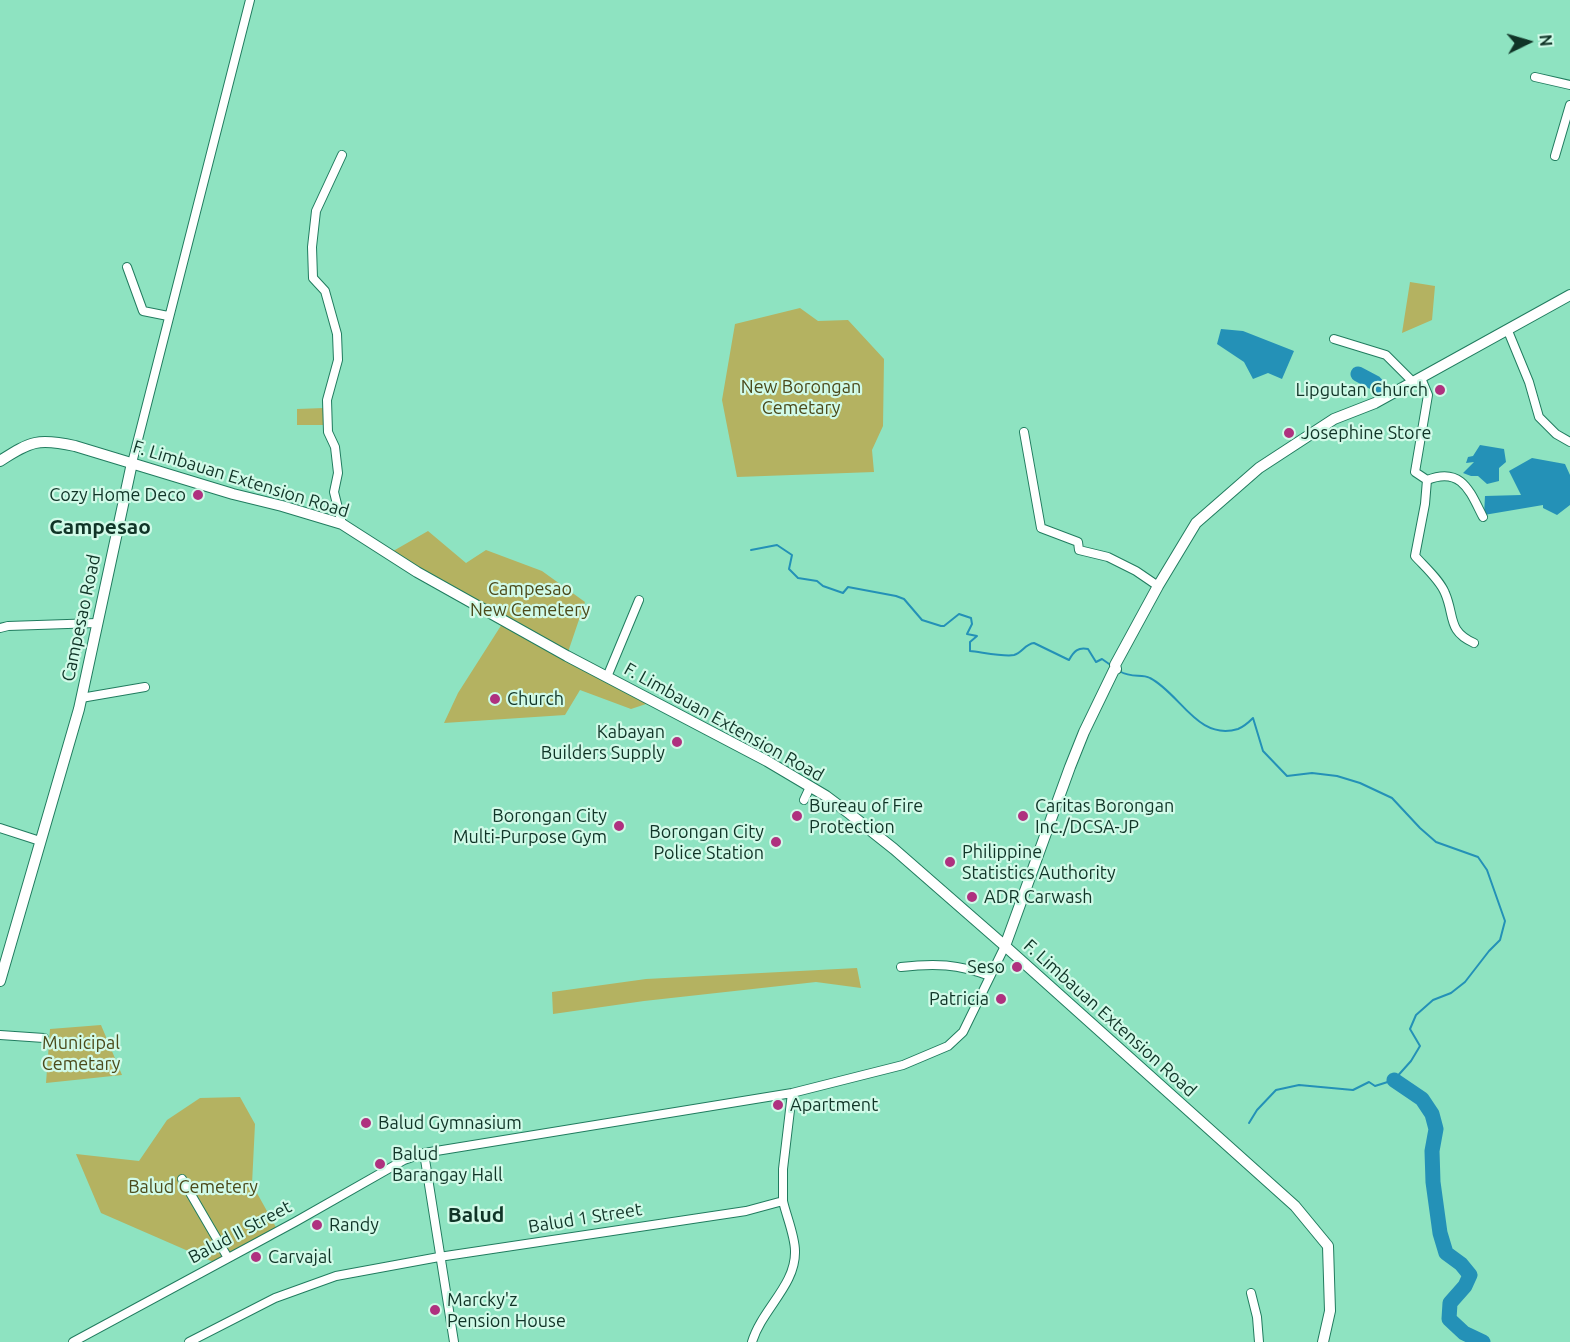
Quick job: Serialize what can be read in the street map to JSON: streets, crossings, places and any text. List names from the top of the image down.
{
  "streets": {
    "street": [
      "F. Limbauan Extension Road",
      "Campesao Road",
      "Balud 1 Street",
      "Balud II Street"
    ]
  },
  "crossings": [
    ["F. Limbauan Extension Road", "Campesao Road"],
    ["F. Limbauan Extension Road", "Balud II Street"]
  ],
  "districts": ["Campesao", "Balud"],
  "parks": [
    "New Borongan Cemetary",
    "Campesao New Cemetery",
    "Municipal Cemetary",
    "Balud Cemetery"
  ],
  "places": [
    "Lipgutan Church",
    "Josephine Store",
    "Cozy Home Deco",
    "Church",
    "Kabayan Builders Supply",
    "Bureau of Fire Protection",
    "Caritas Borongan Inc./DCSA-JP",
    "Borongan City Multi-Purpose Gym",
    "Borongan City Police Station",
    "Philippine Statistics Authority",
    "ADR Carwash",
    "Seso",
    "Patricia",
    "Apartment",
    "Balud Gymnasium",
    "Balud Barangay Hall",
    "Randy",
    "Carvajal",
    "Marcky'z Pension House"
  ],
  "north": "right"
}
